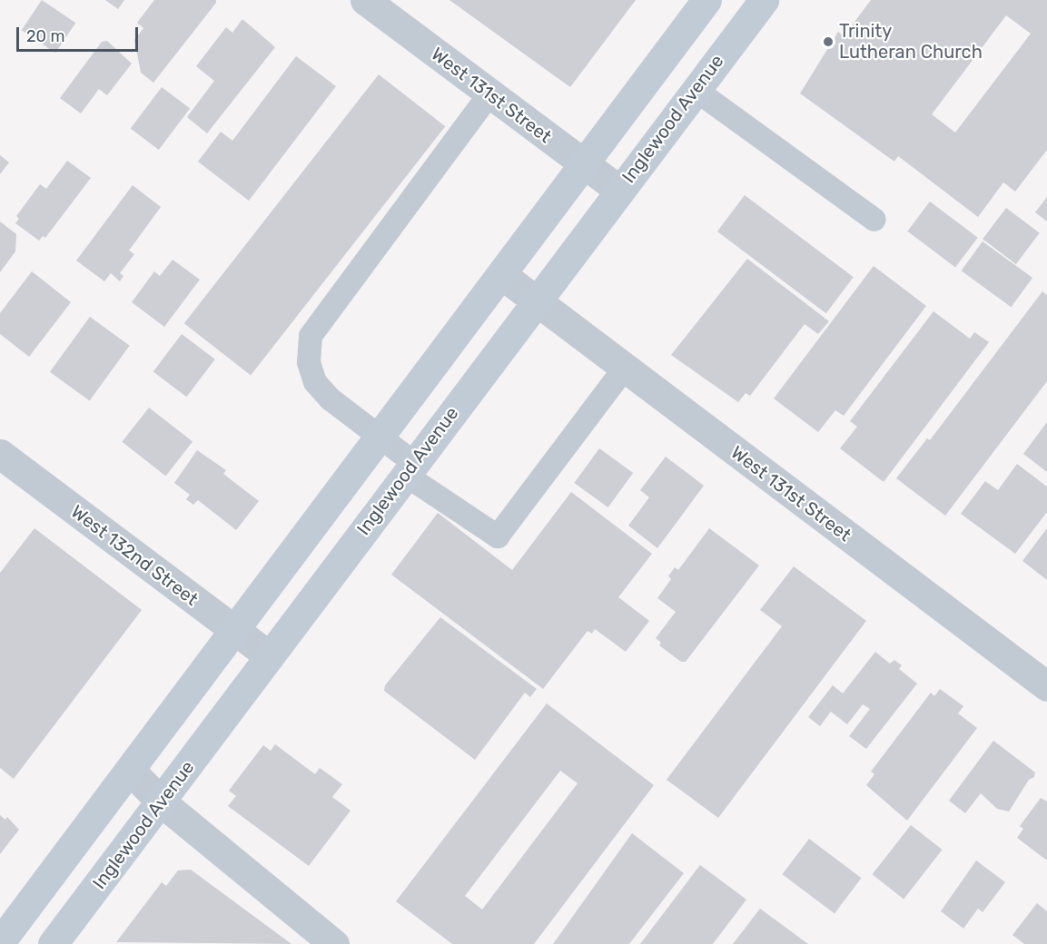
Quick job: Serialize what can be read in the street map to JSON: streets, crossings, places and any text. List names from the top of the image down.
{
  "streets": {
    "main road": ["Inglewood Avenue"],
    "street": ["West 131st Street", "West 132nd Street"]
  },
  "crossings": [
    ["West 131st Street", "Inglewood Avenue"],
    ["Inglewood Avenue", "West 132nd Street"]
  ],
  "places": ["Trinity Lutheran Church"],
  "scale_bar": "20 m"
}
